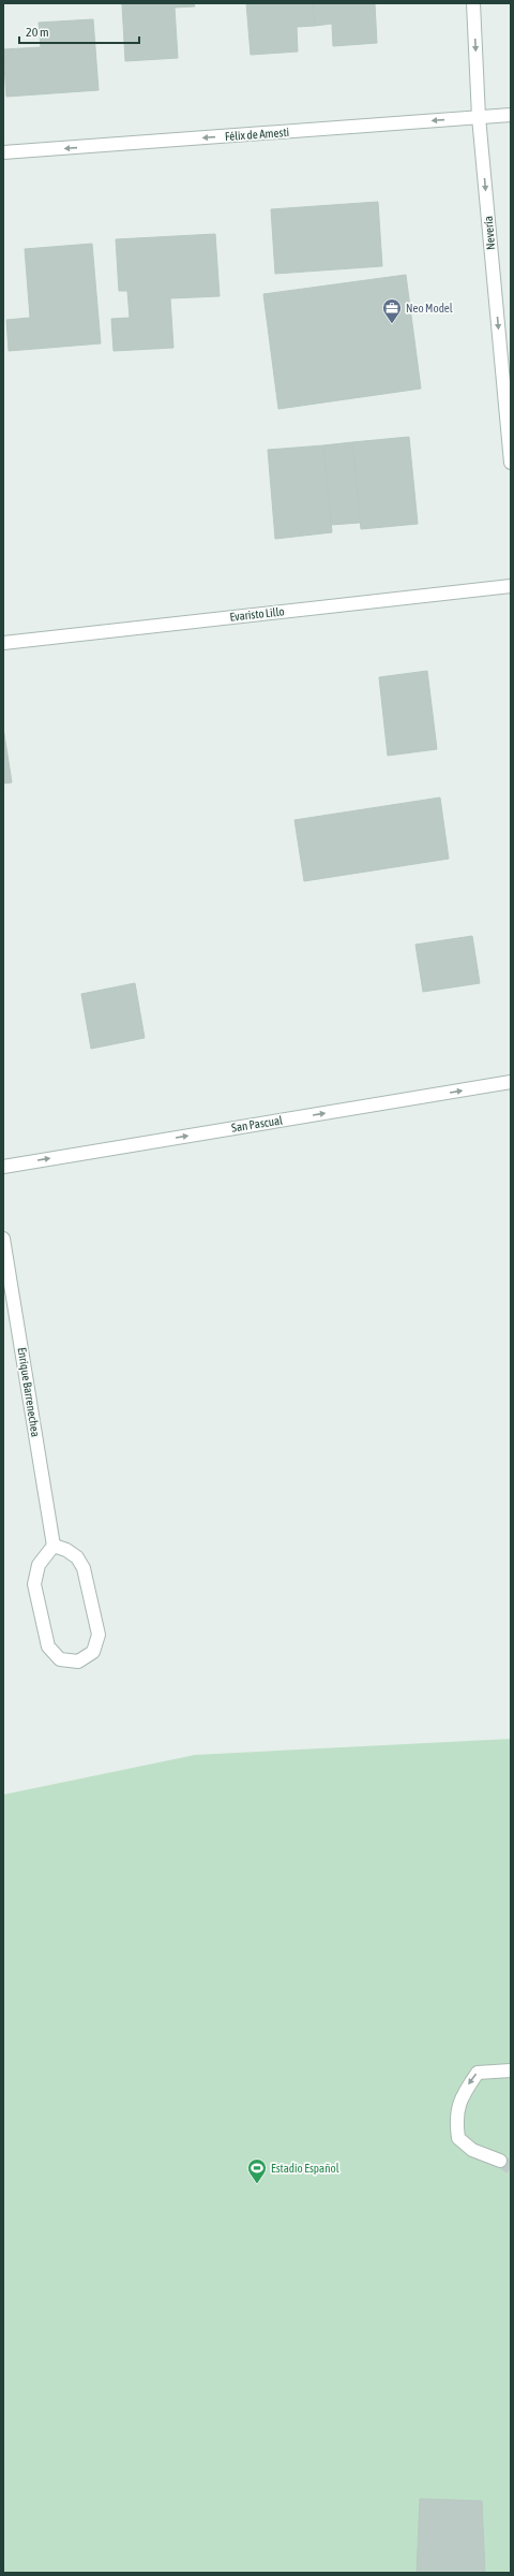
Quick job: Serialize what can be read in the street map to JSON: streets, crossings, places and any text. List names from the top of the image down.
{
  "streets": {
    "street": [
      "Félix de Amesti",
      "Nevería",
      "Evaristo Lillo",
      "San Pascual",
      "Enrique Barrenechea"
    ]
  },
  "crossings": [
    ["Félix de Amesti", "Nevería"]
  ],
  "one_way": ["Félix de Amesti", "Nevería", "San Pascual"],
  "places": {
    "office": ["Neo Model"],
    "sports": ["Estadio Español"]
  },
  "scale_bar": "20 m"
}
